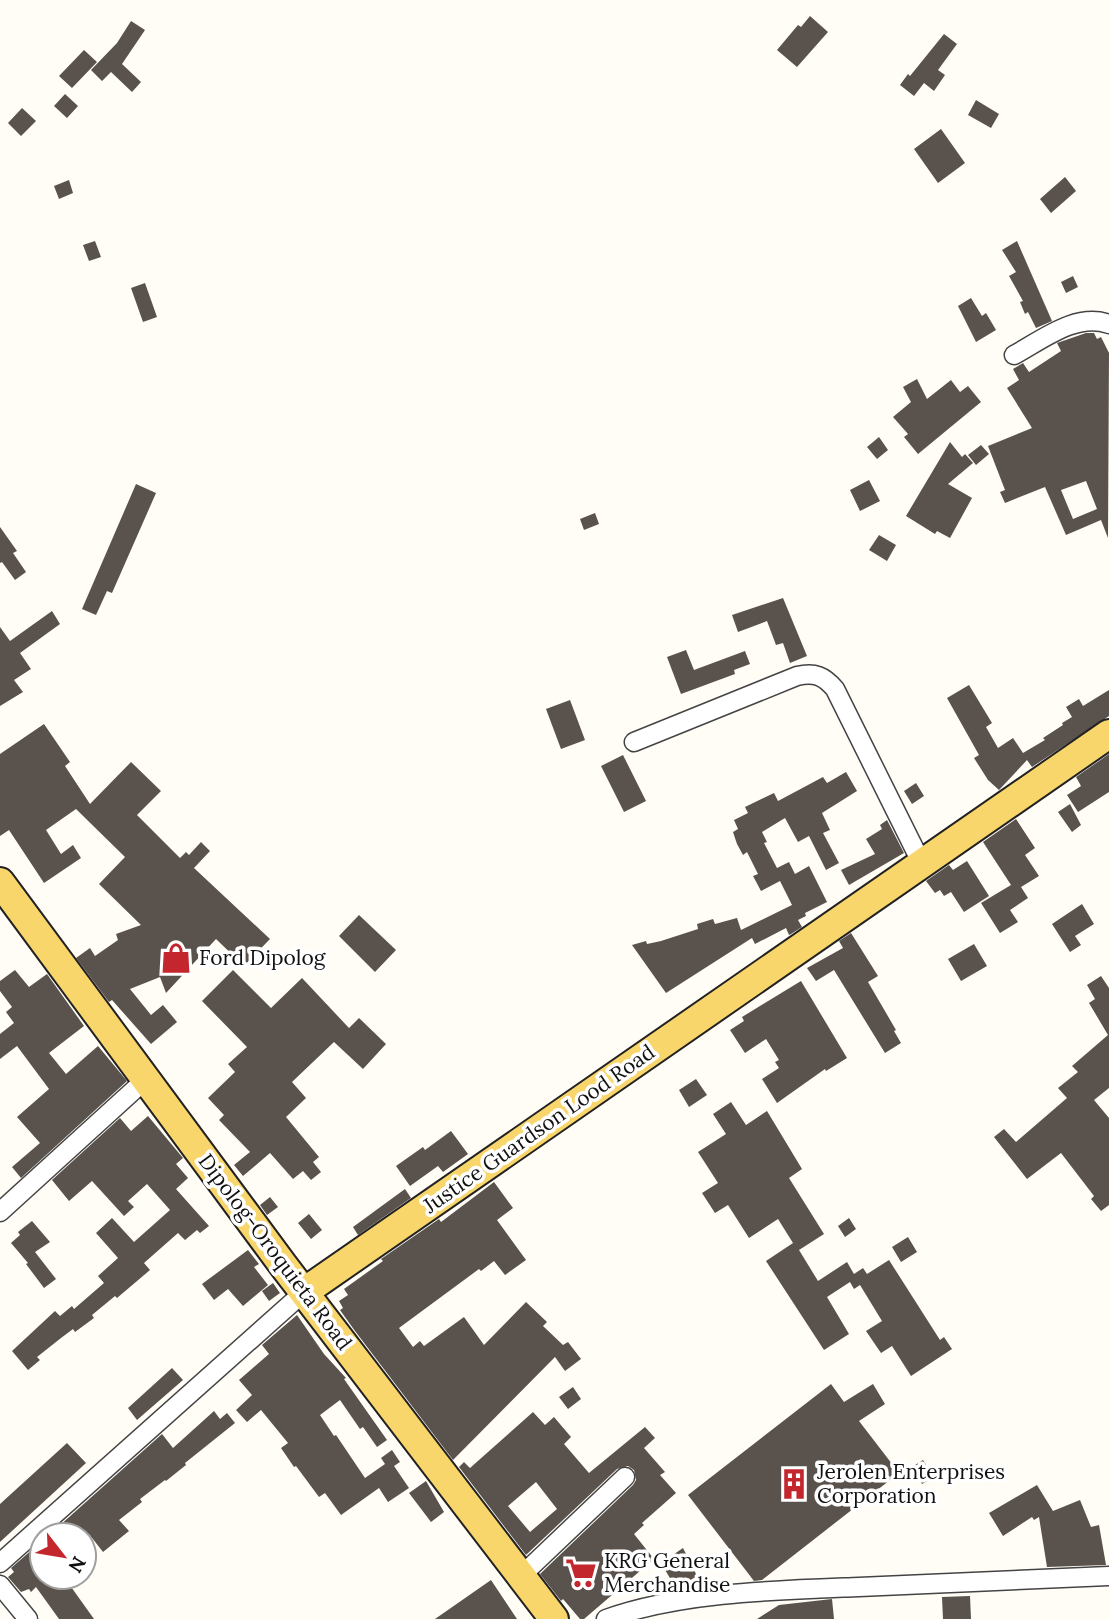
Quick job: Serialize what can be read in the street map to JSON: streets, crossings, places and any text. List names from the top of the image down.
{
  "streets": {
    "main road": ["Justice Guardson Lood Road", "Dipolog-Oroquieta Road"]
  },
  "crossings": [
    ["Justice Guardson Lood Road", "Dipolog-Oroquieta Road"]
  ],
  "places": {
    "shop": ["Ford Dipolog"],
    "building": ["Jerolen Enterprises Corporation"],
    "supermarket": ["KRG General Merchandise"]
  },
  "north": "bottom right"
}
